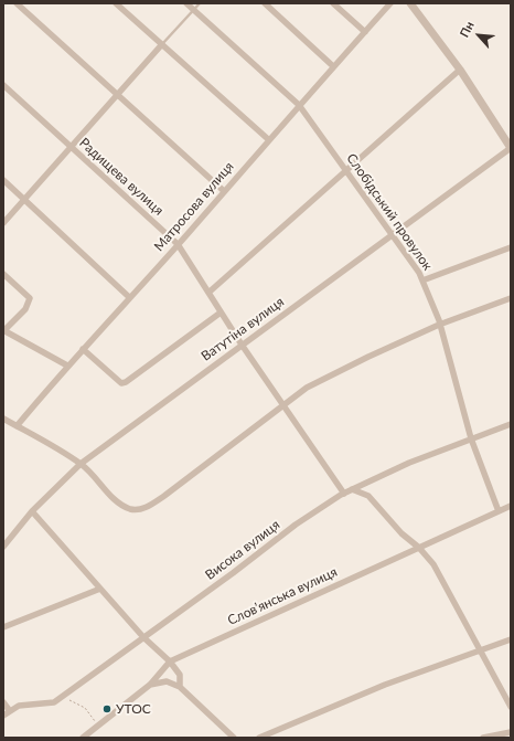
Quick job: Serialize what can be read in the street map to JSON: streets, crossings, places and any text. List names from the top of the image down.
{
  "streets": {
    "street": [
      "Радищева вулиця",
      "Матросова вулиця",
      "Слобідський провулок",
      "Ватутіна вулиця",
      "Висока вулиця",
      "Слов’янська вулиця"
    ]
  },
  "crossings": [
    ["Радищева вулиця", "Матросова вулиця"],
    ["Радищева вулиця", "Ватутіна вулиця"],
    ["Радищева вулиця", "Висока вулиця"],
    ["Матросова вулиця", "Слобідський провулок"],
    ["Слобідський провулок", "Ватутіна вулиця"],
    ["Слобідський провулок", "Висока вулиця"],
    ["Слобідський провулок", "Слов’янська вулиця"]
  ],
  "places": ["УТОС"],
  "north": "top left"
}
